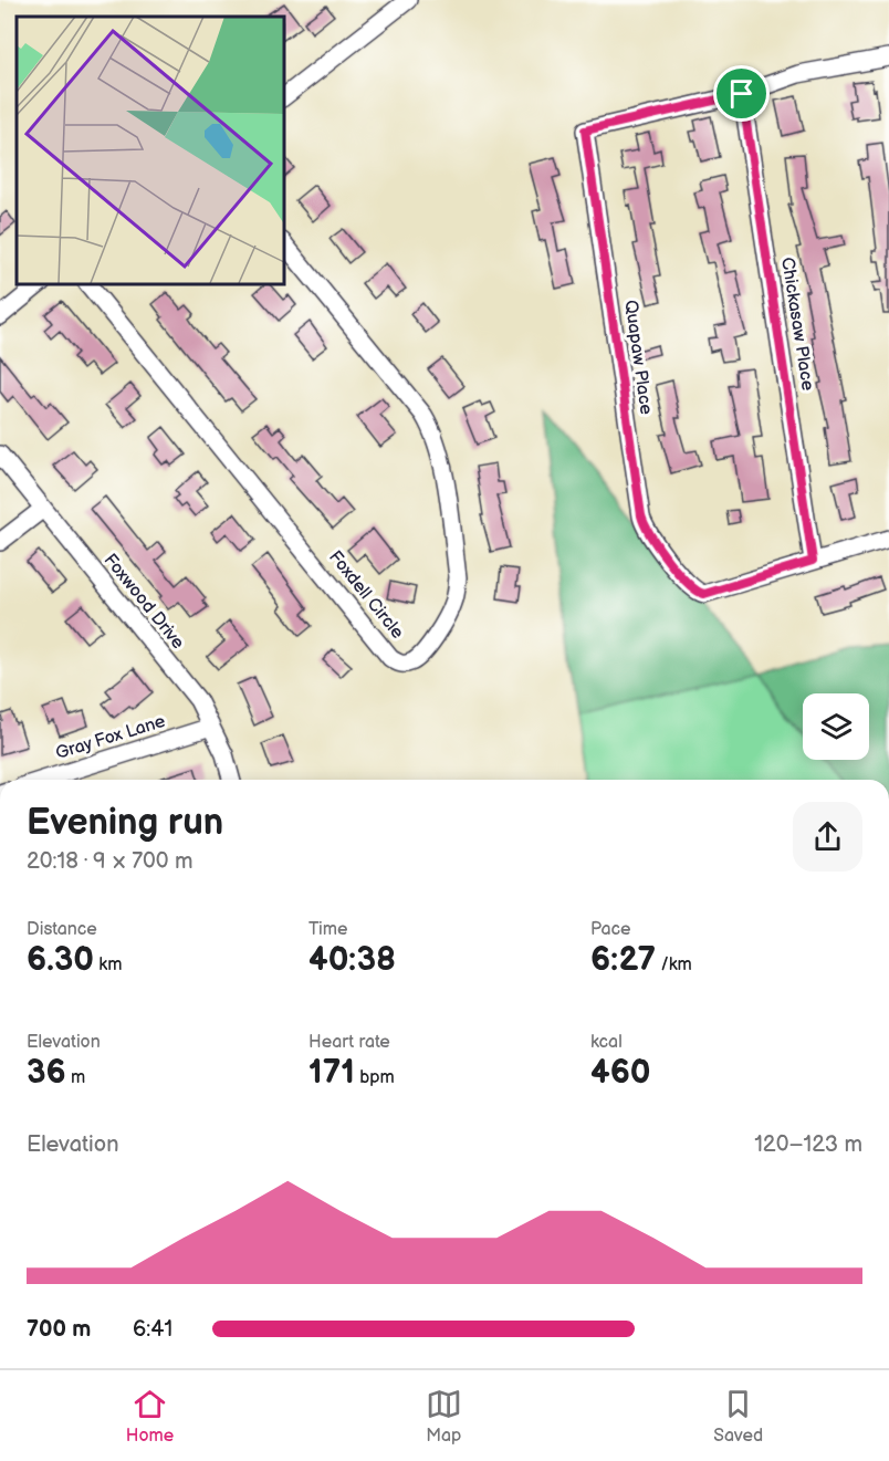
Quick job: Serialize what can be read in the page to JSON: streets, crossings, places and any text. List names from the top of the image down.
{
  "streets": {
    "street": [
      "Chickasaw Place",
      "Quapaw Place",
      "Foxdell Circle",
      "Foxwood Drive",
      "Gray Fox Lane"
    ]
  },
  "crossings": [
    ["Chickasaw Place", "Quapaw Place"],
    ["Foxwood Drive", "Gray Fox Lane"]
  ],
  "page": {
    "heading": ["Evening run", "20:18 · 9 × 700 m"],
    "stats": [
      ["Distance", "6.30 km"],
      ["Time", "40:38"],
      ["Pace", "6:27 /km"],
      ["Elevation", "36 m"],
      ["Heart rate", "171 bpm"],
      ["kcal", "460"]
    ],
    "chart": ["Elevation", "120–123 m"],
    "list": [
      {
        "name": "700 m",
        "note": "6:41"
      }
    ],
    "tabs": ["Home", "Map", "Saved"]
  }
}
